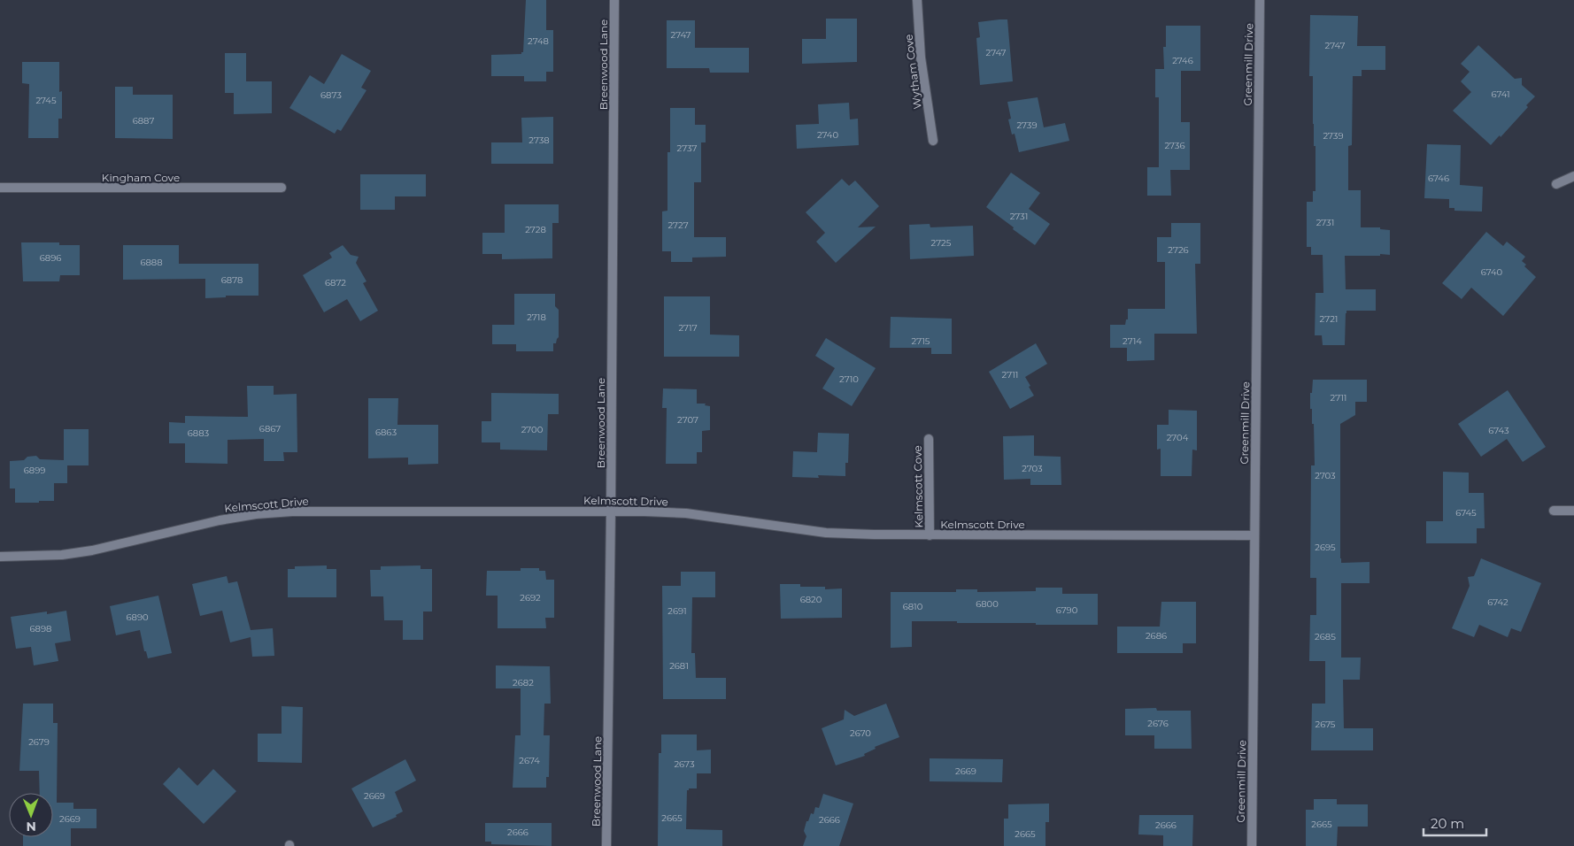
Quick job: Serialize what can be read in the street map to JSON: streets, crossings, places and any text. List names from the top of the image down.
{
  "streets": {
    "street": [
      "Breenwood Lane",
      "Greenmill Drive",
      "Wytham Cove",
      "Kingham Cove",
      "Kelmscott Cove",
      "Kelmscott Drive"
    ]
  },
  "crossings": [
    ["Breenwood Lane", "Kelmscott Drive"],
    ["Greenmill Drive", "Kelmscott Drive"],
    ["Kelmscott Cove", "Kelmscott Drive"]
  ],
  "house_numbers": [
    "2747",
    "2748",
    "2747",
    "2747",
    "2746",
    "6741",
    "6873",
    "2745",
    "6887",
    "2739",
    "2740",
    "2739",
    "2738",
    "2736",
    "2737",
    "6746",
    "2731",
    "2731",
    "2727",
    "2728",
    "2725",
    "2726",
    "6896",
    "6888",
    "6740",
    "6878",
    "6872",
    "2718",
    "2721",
    "2717",
    "2715",
    "2714",
    "2711",
    "2710",
    "2711",
    "2707",
    "6867",
    "2700",
    "6743",
    "6863",
    "6883",
    "2704",
    "2703",
    "6899",
    "2703",
    "6745",
    "2695",
    "2692",
    "6820",
    "6742",
    "6800",
    "6810",
    "6790",
    "2691",
    "6890",
    "6898",
    "2686",
    "2685",
    "2681",
    "2682",
    "2676",
    "2675",
    "2670",
    "2679",
    "2674",
    "2673",
    "2669",
    "2669",
    "2665",
    "2669",
    "2666",
    "2665",
    "2666",
    "2666",
    "2665"
  ],
  "scale_bar": "20 m",
  "north": "bottom"
}
